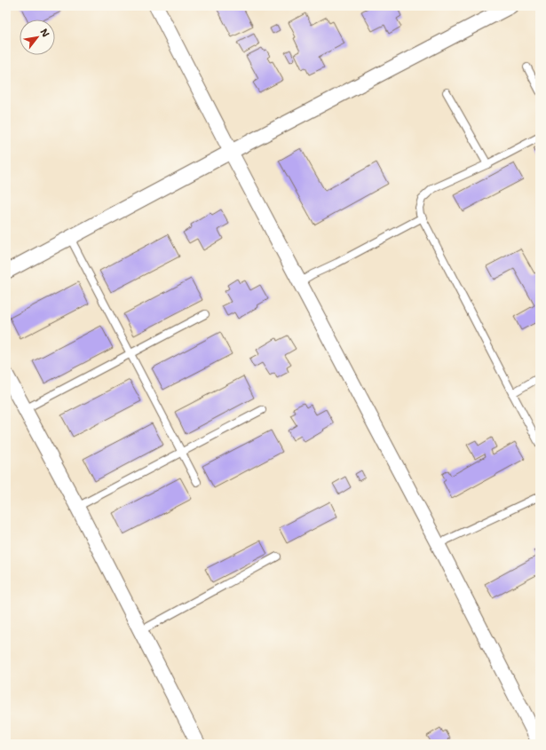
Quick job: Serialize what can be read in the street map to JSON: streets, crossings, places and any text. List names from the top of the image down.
{
  "north": "top right"
}
